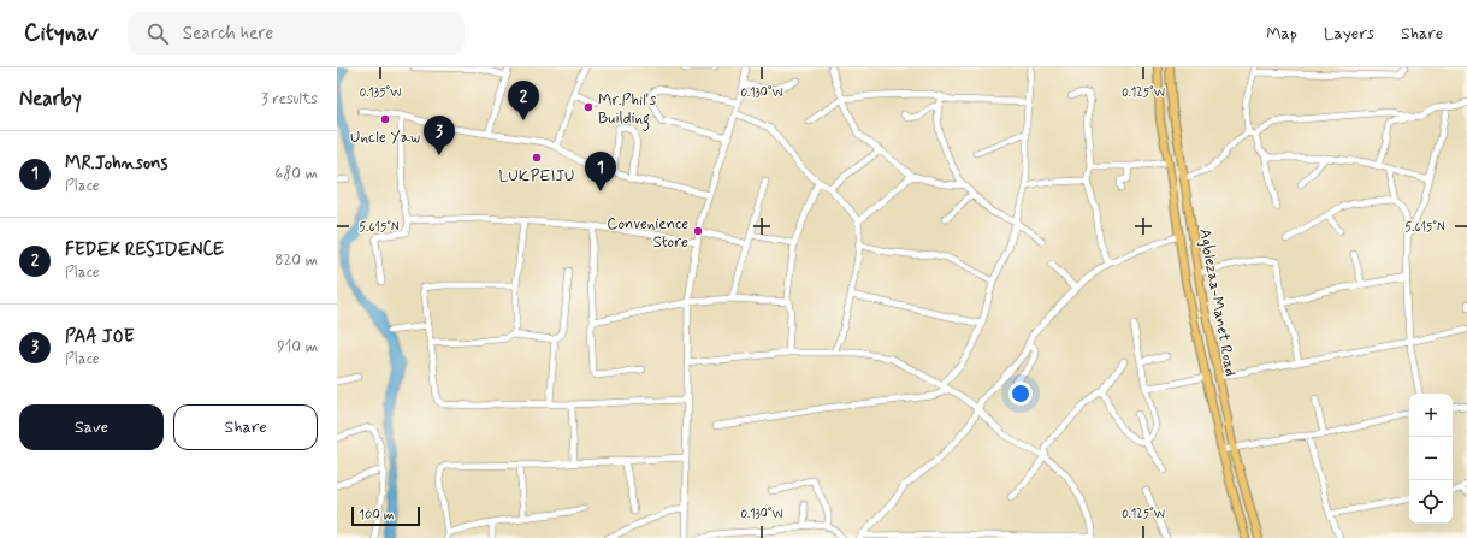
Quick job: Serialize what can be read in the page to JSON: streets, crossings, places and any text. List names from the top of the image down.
{
  "streets": {
    "main road": ["Agblezaa-Manet Road"]
  },
  "places": [
    "Mr.Phil's Building",
    "Uncle Yaw",
    "LUKPEIJU",
    "Convenience Store"
  ],
  "scale_bar": "100 m",
  "page": {
    "header": "Citynav",
    "search": "Search here",
    "nav": ["Map", "Layers", "Share"],
    "heading": ["Nearby", "3 results"],
    "pins": ["2", "3", "1"],
    "list": [
      {
        "mark": "1",
        "name": "MR.Johnsons",
        "note": "Place",
        "value": "680 m"
      },
      {
        "mark": "2",
        "name": "FEDEK RESIDENCE",
        "note": "Place",
        "value": "820 m"
      },
      {
        "mark": "3",
        "name": "PAA JOE",
        "note": "Place",
        "value": "910 m"
      }
    ],
    "buttons": ["Save", "Share"],
    "map_buttons": ["+", "−"],
    "scale": "100 m"
  },
  "coordinates": [
    "0.135°W",
    "0.130°W",
    "0.125°W",
    "5.615°N"
  ]
}
